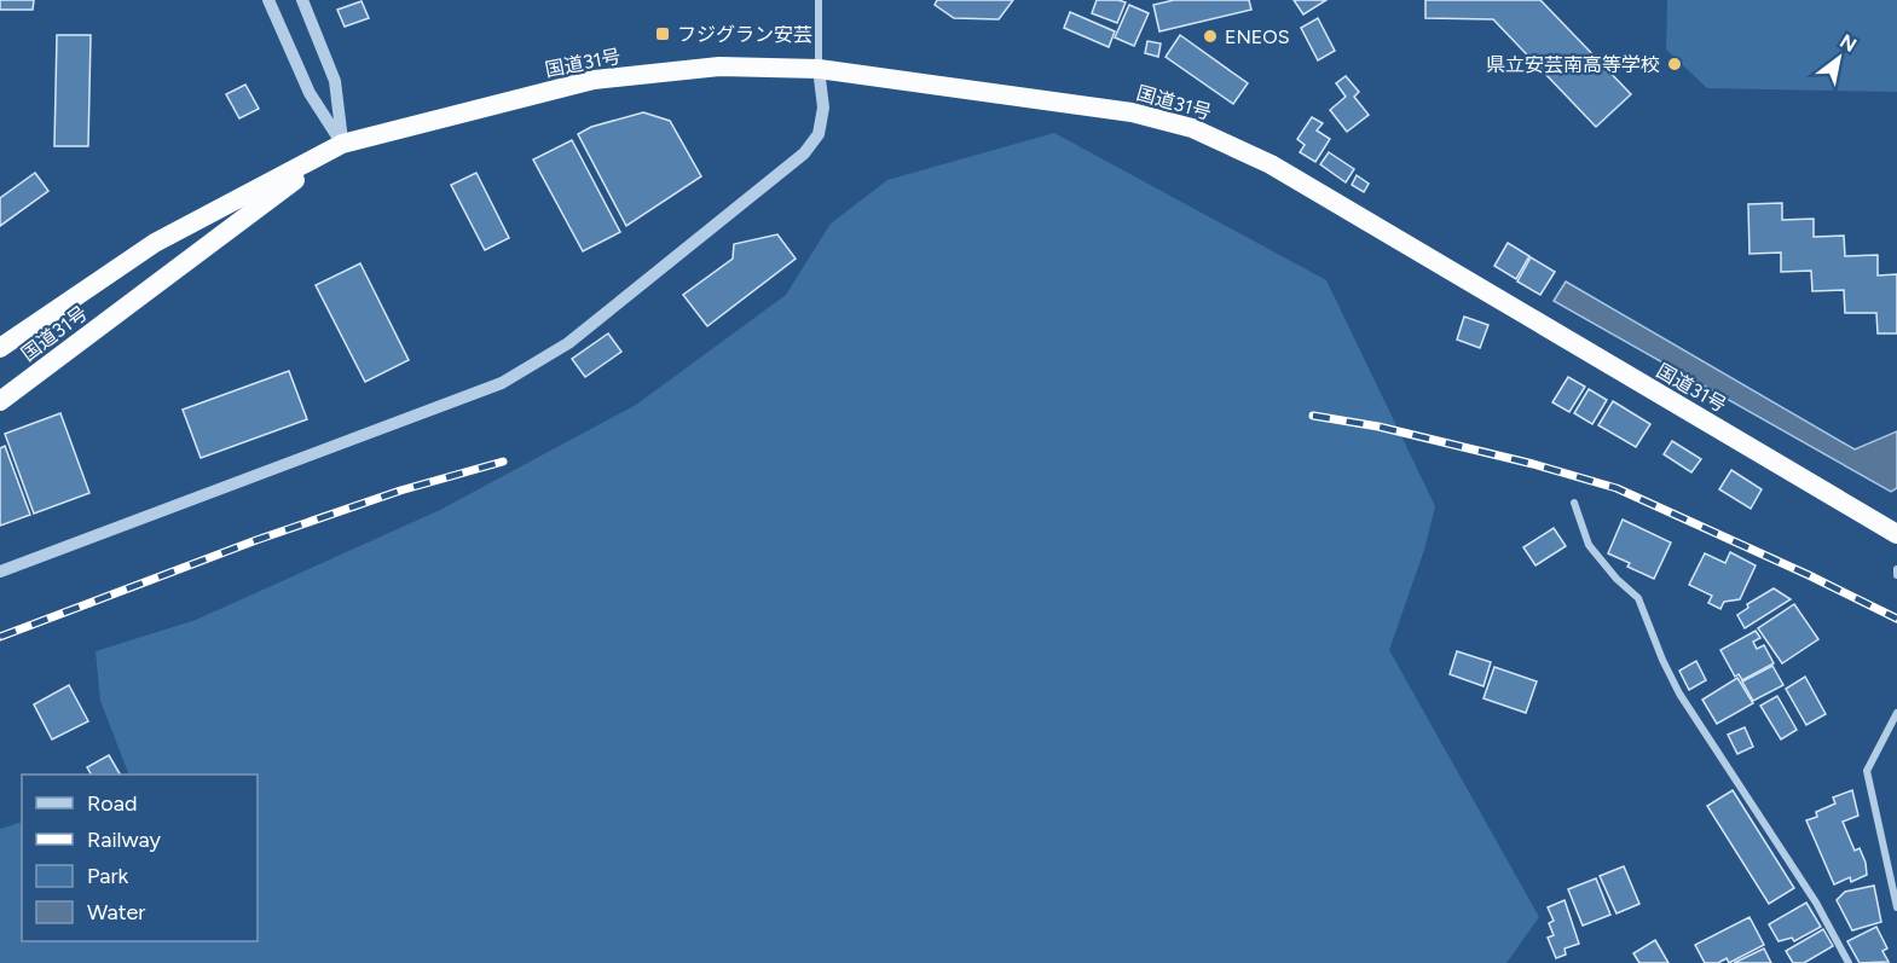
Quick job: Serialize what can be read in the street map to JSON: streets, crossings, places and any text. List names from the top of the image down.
{
  "streets": {
    "highway": ["国道31号"]
  },
  "places": {
    "transit": ["フジグラン安芸"],
    "other": ["ENEOS", "県立安芸南高等学校"]
  },
  "legend": [
    "Road",
    "Railway",
    "Park",
    "Water"
  ],
  "north": "top right"
}
